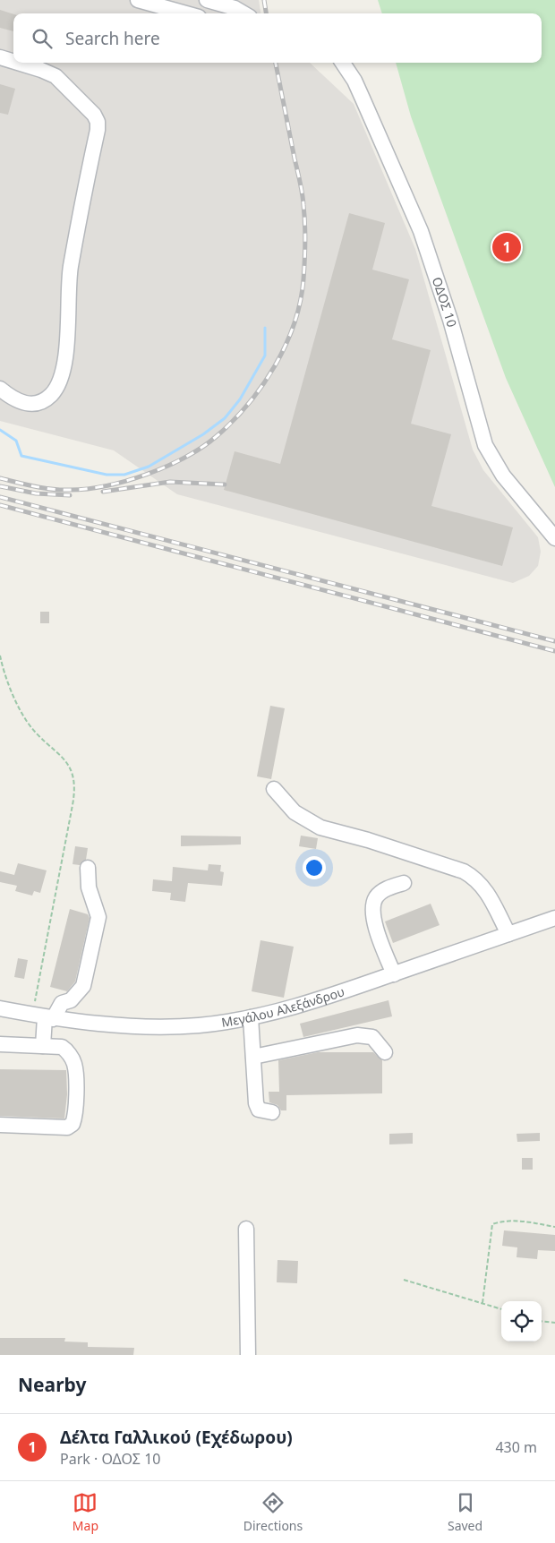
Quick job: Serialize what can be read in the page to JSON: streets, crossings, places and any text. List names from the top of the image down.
{
  "streets": {
    "street": ["ΟΔΟΣ 10", "Μεγάλου Αλεξάνδρου"]
  },
  "page": {
    "search": "Search here",
    "pins": "1",
    "heading": "Nearby",
    "list": [
      {
        "mark": "1",
        "name": "Δέλτα Γαλλικού (Εχέδωρου)",
        "note": "Park · ΟΔΟΣ 10",
        "value": "430 m"
      }
    ],
    "nav": ["Map", "Directions", "Saved"]
  }
}
